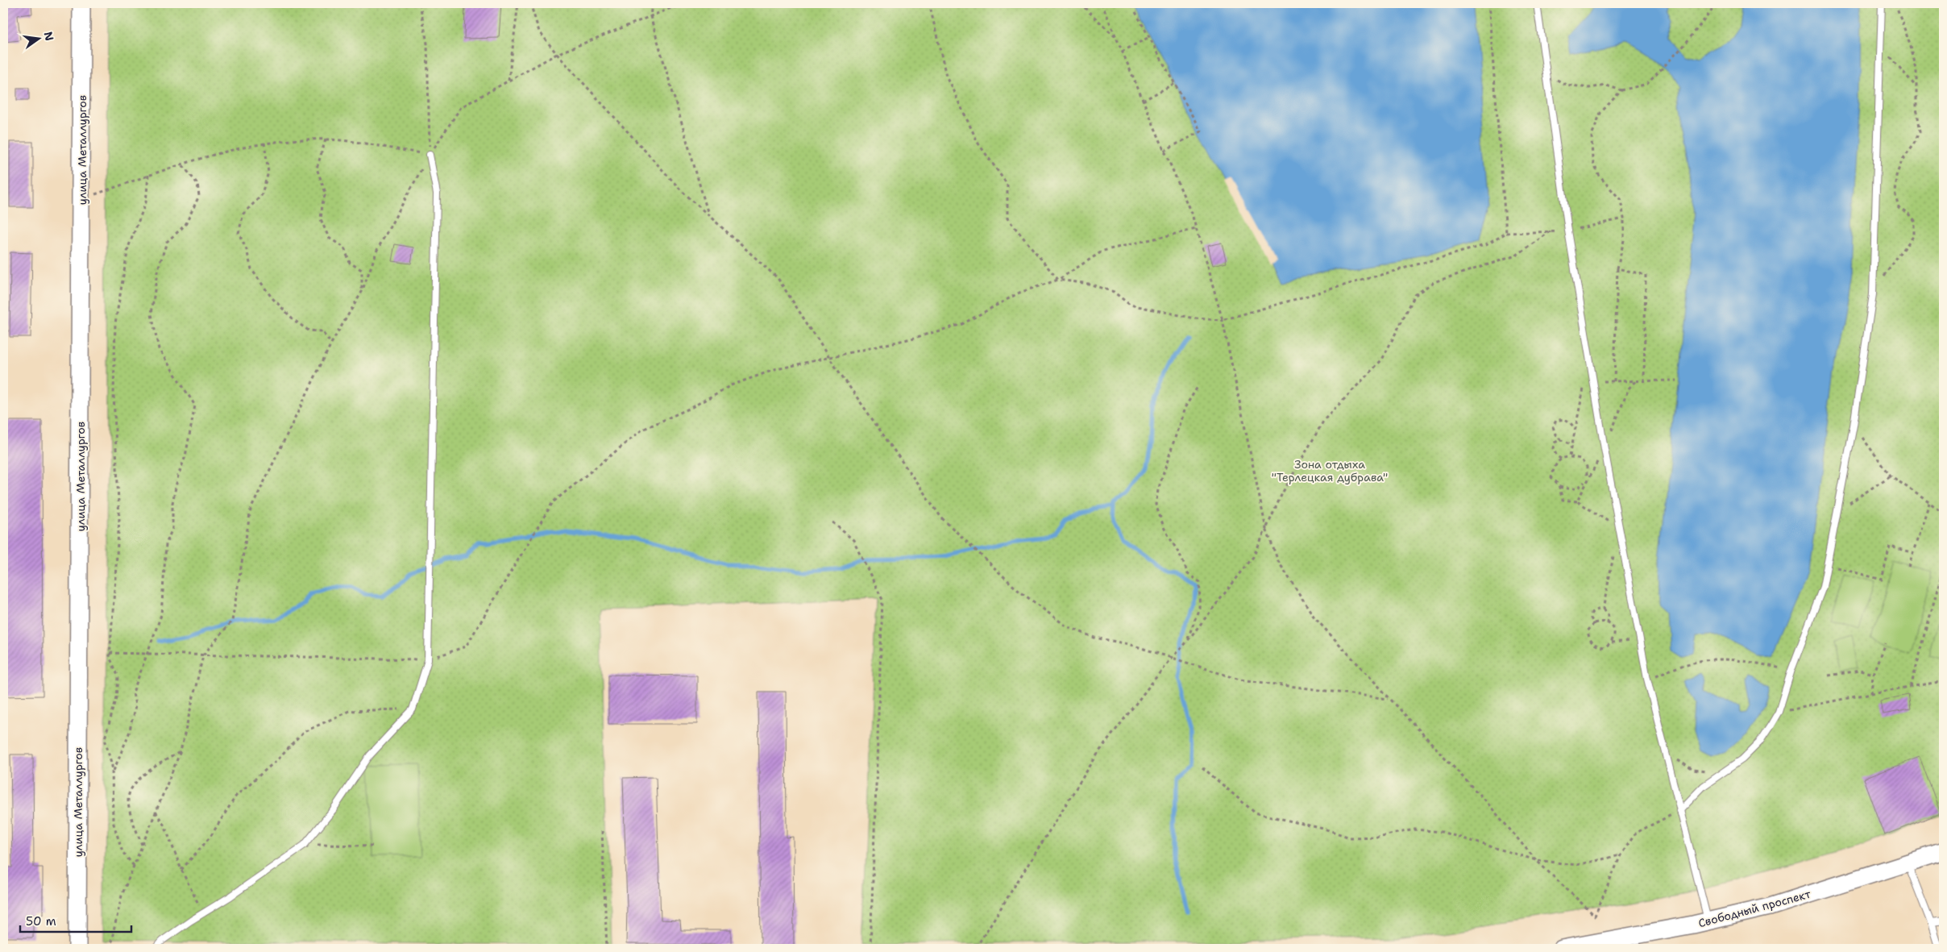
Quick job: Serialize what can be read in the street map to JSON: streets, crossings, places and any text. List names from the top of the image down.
{
  "streets": {
    "street": ["улица Металлургов", "Свободный проспект"]
  },
  "parks": ["Зона отдыха \"Терлецкая дубрава\""],
  "scale_bar": "50 m",
  "north": "right"
}
